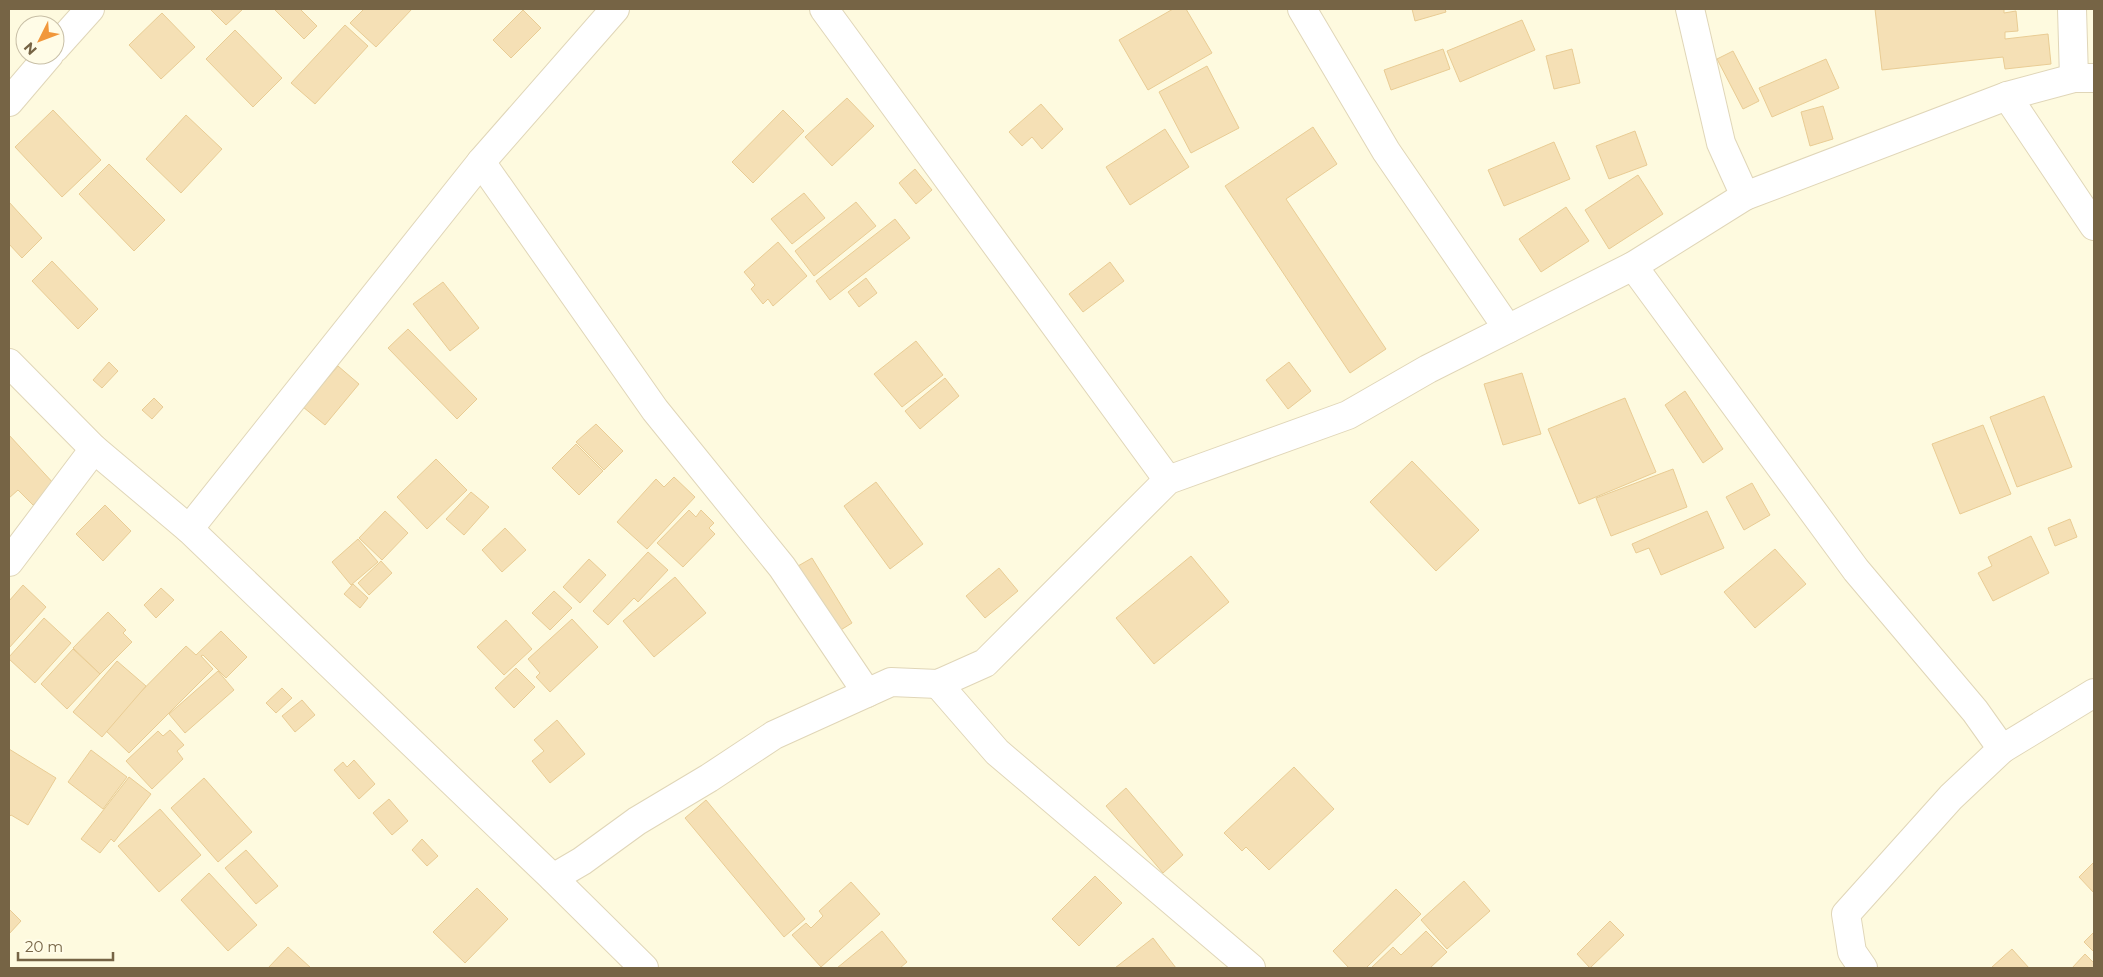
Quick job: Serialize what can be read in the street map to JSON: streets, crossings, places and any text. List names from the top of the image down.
{
  "scale_bar": "20 m",
  "north": "bottom left"
}
